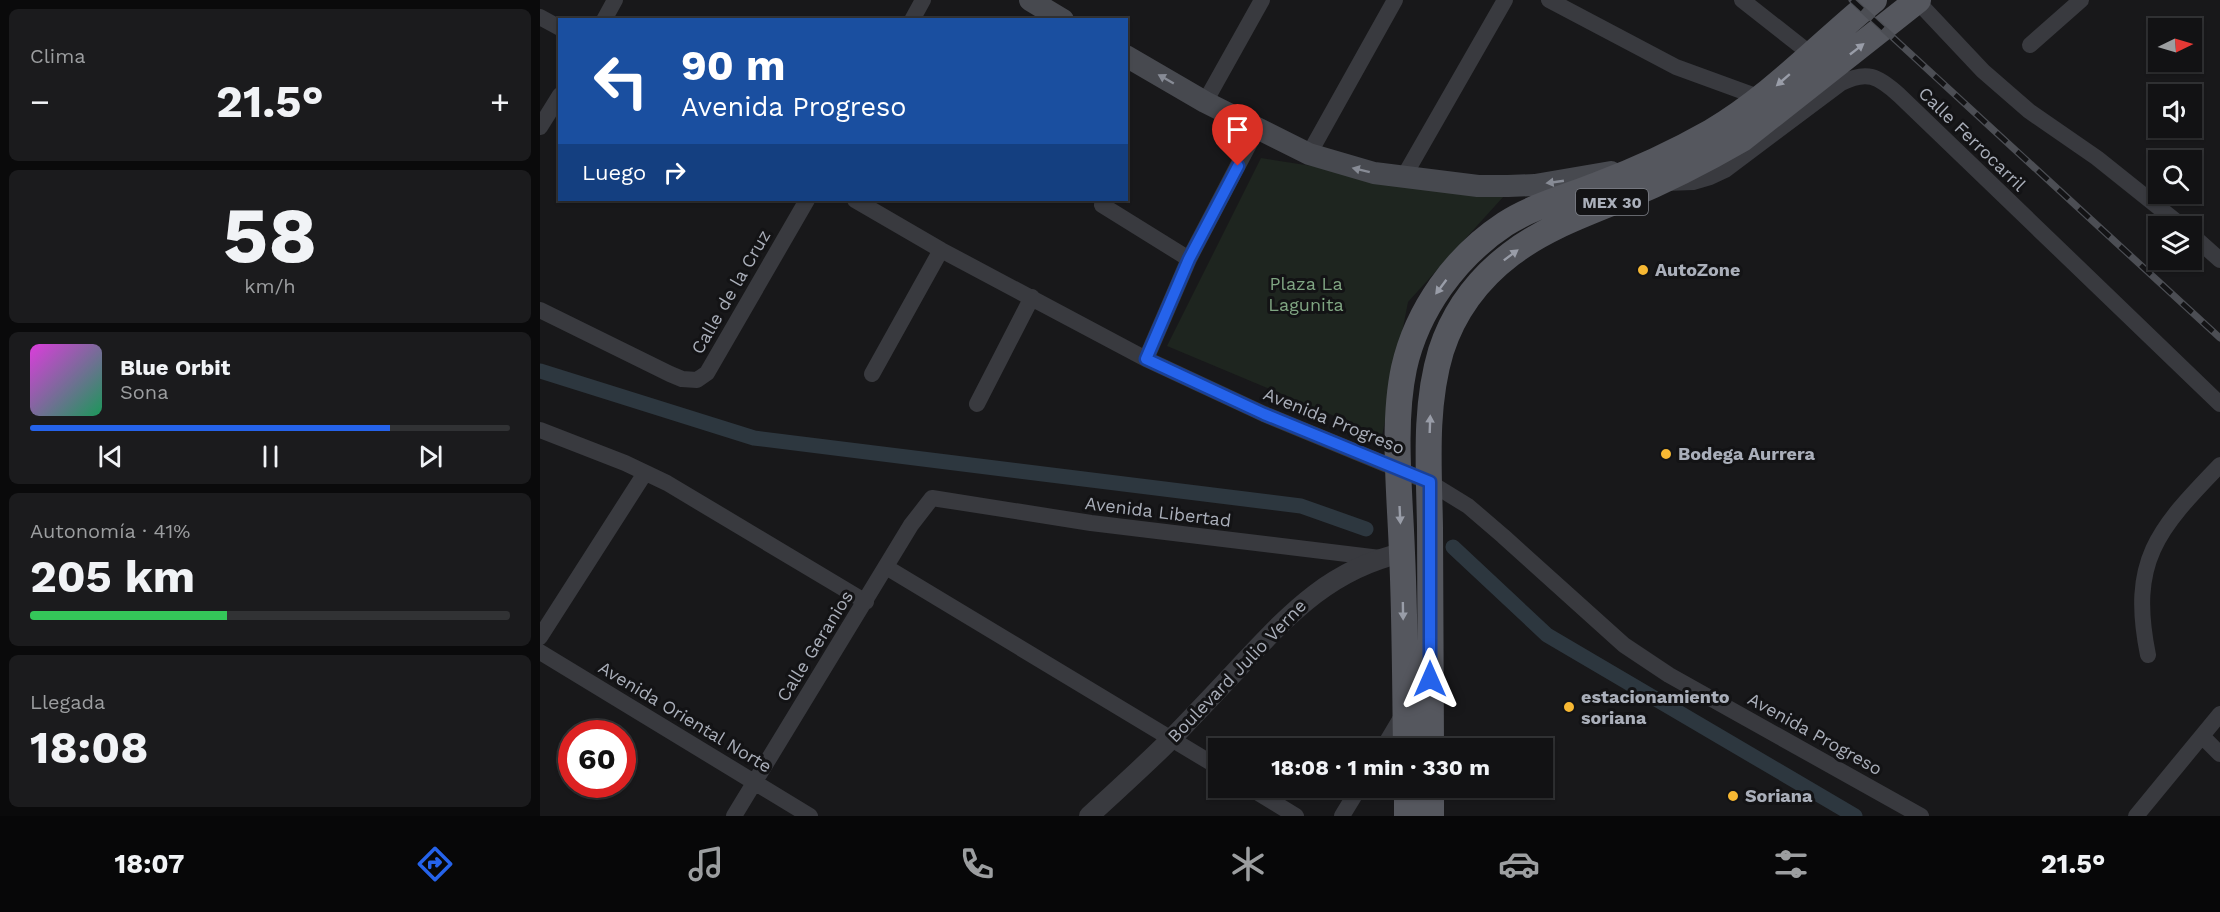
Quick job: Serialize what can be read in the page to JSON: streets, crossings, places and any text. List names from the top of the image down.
{
  "streets": {
    "main road": ["MEX 30"],
    "street": [
      "Calle Ferrocarril",
      "Calle de la Cruz",
      "Avenida Progreso",
      "Avenida Libertad",
      "Calle Geranios",
      "Boulevard Julio Verne",
      "Avenida Oriental Norte"
    ]
  },
  "crossings": [
    ["Calle Ferrocarril", "MEX 30"],
    ["MEX 30", "Avenida Progreso"],
    ["MEX 30", "Avenida Libertad"],
    ["MEX 30", "Boulevard Julio Verne"],
    ["Avenida Libertad", "Calle Geranios"],
    ["Avenida Libertad", "Boulevard Julio Verne"],
    ["Calle Geranios", "Avenida Oriental Norte"]
  ],
  "parks": ["Plaza La Lagunita"],
  "places": [
    "AutoZone",
    "Bodega Aurrera",
    "estacionamiento soriana",
    "Soriana"
  ],
  "north": "right",
  "page": {
    "tile": [
      "Clima",
      ["58", "km/h"],
      ["Autonomía · 41%", "205 km"],
      ["Llegada", "18:08"]
    ],
    "turn": ["90 m", "Avenida Progreso"],
    "heat": ["−", "21.5°", "+"],
    "then": "Luego",
    "song": ["Blue Orbit", "Sona"],
    "limit": "60",
    "trip": "18:08 · 1 min · 330 m",
    "tabs": ["18:07", "21.5°"]
  }
}
